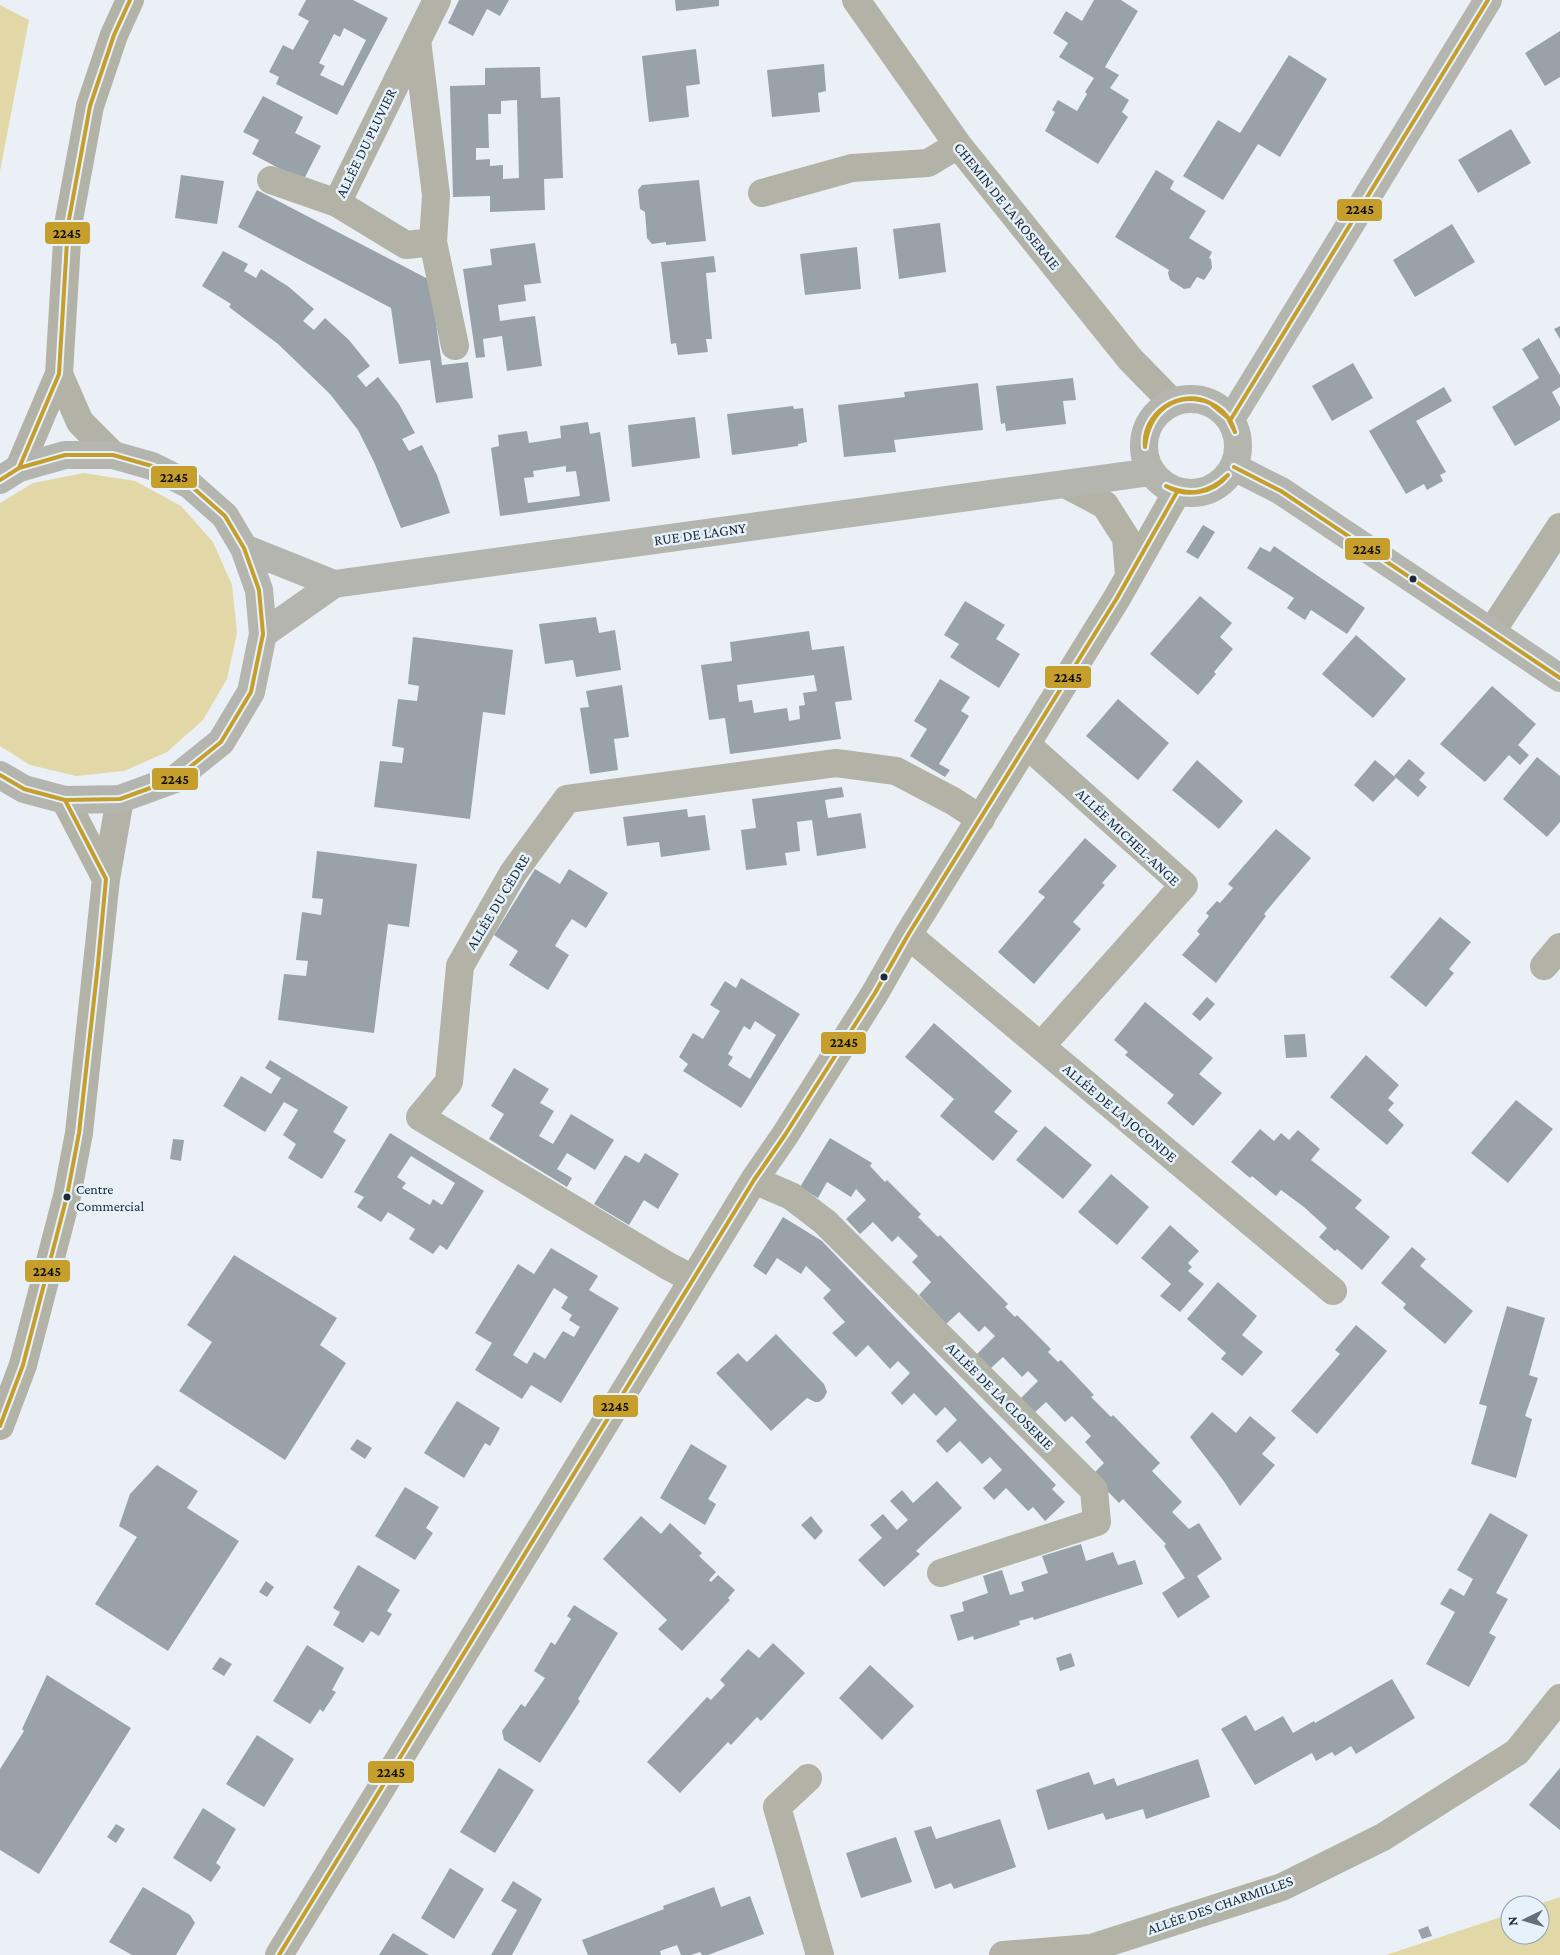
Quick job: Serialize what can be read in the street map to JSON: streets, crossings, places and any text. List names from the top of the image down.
{
  "streets": {
    "main road": ["RUE DE LAGNY"],
    "street": [
      "ALLÉE DU PLUVIER",
      "CHEMIN DE LA ROSERAIE",
      "ALLÉE MICHEL-ANGE",
      "ALLÉE DU CÈDRE",
      "ALLÉE DE LA JOCONDE",
      "ALLÉE DE LA CLOSERIE",
      "ALLÉE DES CHARMILLES"
    ]
  },
  "crossings": [
    ["CHEMIN DE LA ROSERAIE", "RUE DE LAGNY"],
    ["ALLÉE MICHEL-ANGE", "ALLÉE DE LA JOCONDE"]
  ],
  "places": ["Centre Commercial"],
  "lines": ["transit line 2245"],
  "north": "left"
}
